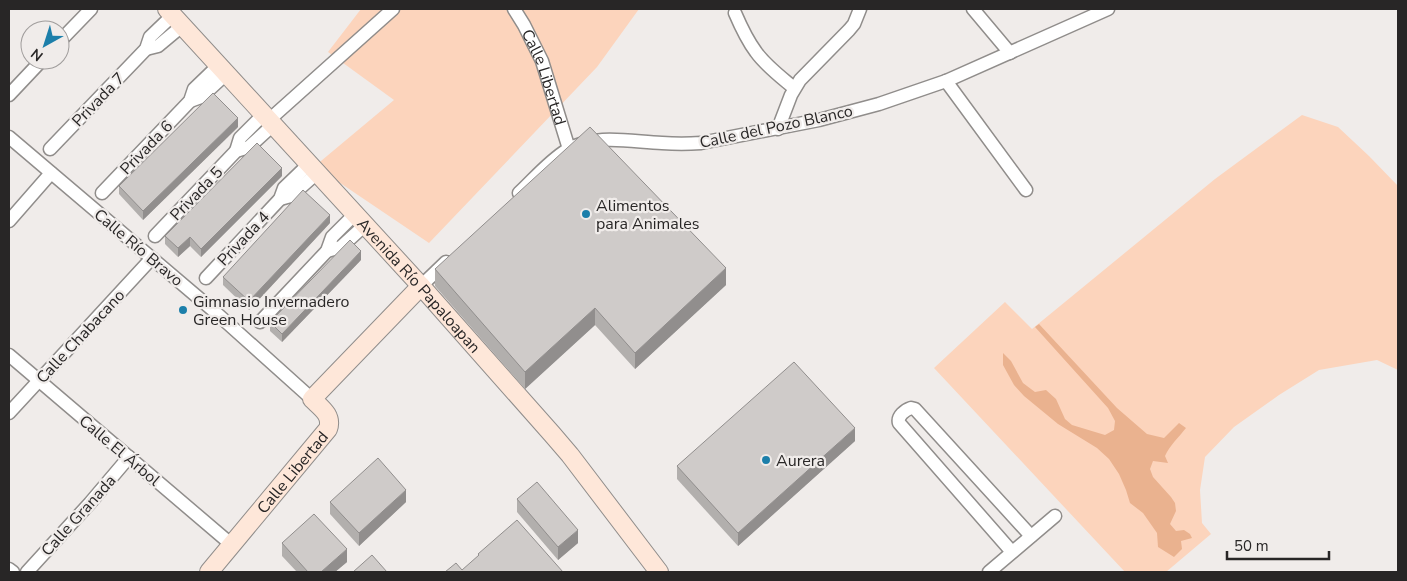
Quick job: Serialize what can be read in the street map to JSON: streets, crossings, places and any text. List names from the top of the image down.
{
  "streets": {
    "main road": ["Calle Libertad", "Avenida Río Papaloapan"],
    "street": [
      "Privada 7",
      "Calle del Pozo Blanco",
      "Privada 6",
      "Privada 5",
      "Privada 4",
      "Calle Río Bravo",
      "Calle Chabacano",
      "Calle El Árbol",
      "Calle Granada"
    ]
  },
  "crossings": [
    ["Calle Libertad", "Calle del Pozo Blanco"],
    ["Calle Libertad", "Calle Río Bravo"],
    ["Calle Libertad", "Calle El Árbol"],
    ["Privada 7", "Avenida Río Papaloapan"],
    ["Privada 6", "Avenida Río Papaloapan"],
    ["Privada 5", "Avenida Río Papaloapan"],
    ["Privada 4", "Avenida Río Papaloapan"],
    ["Calle Río Bravo", "Calle Chabacano"],
    ["Calle Chabacano", "Calle El Árbol"],
    ["Calle El Árbol", "Calle Granada"]
  ],
  "places": ["Alimentos para Animales", "Gimnasio Invernadero Green House", "Aurera"],
  "scale_bar": "50 m",
  "north": "bottom left"
}
